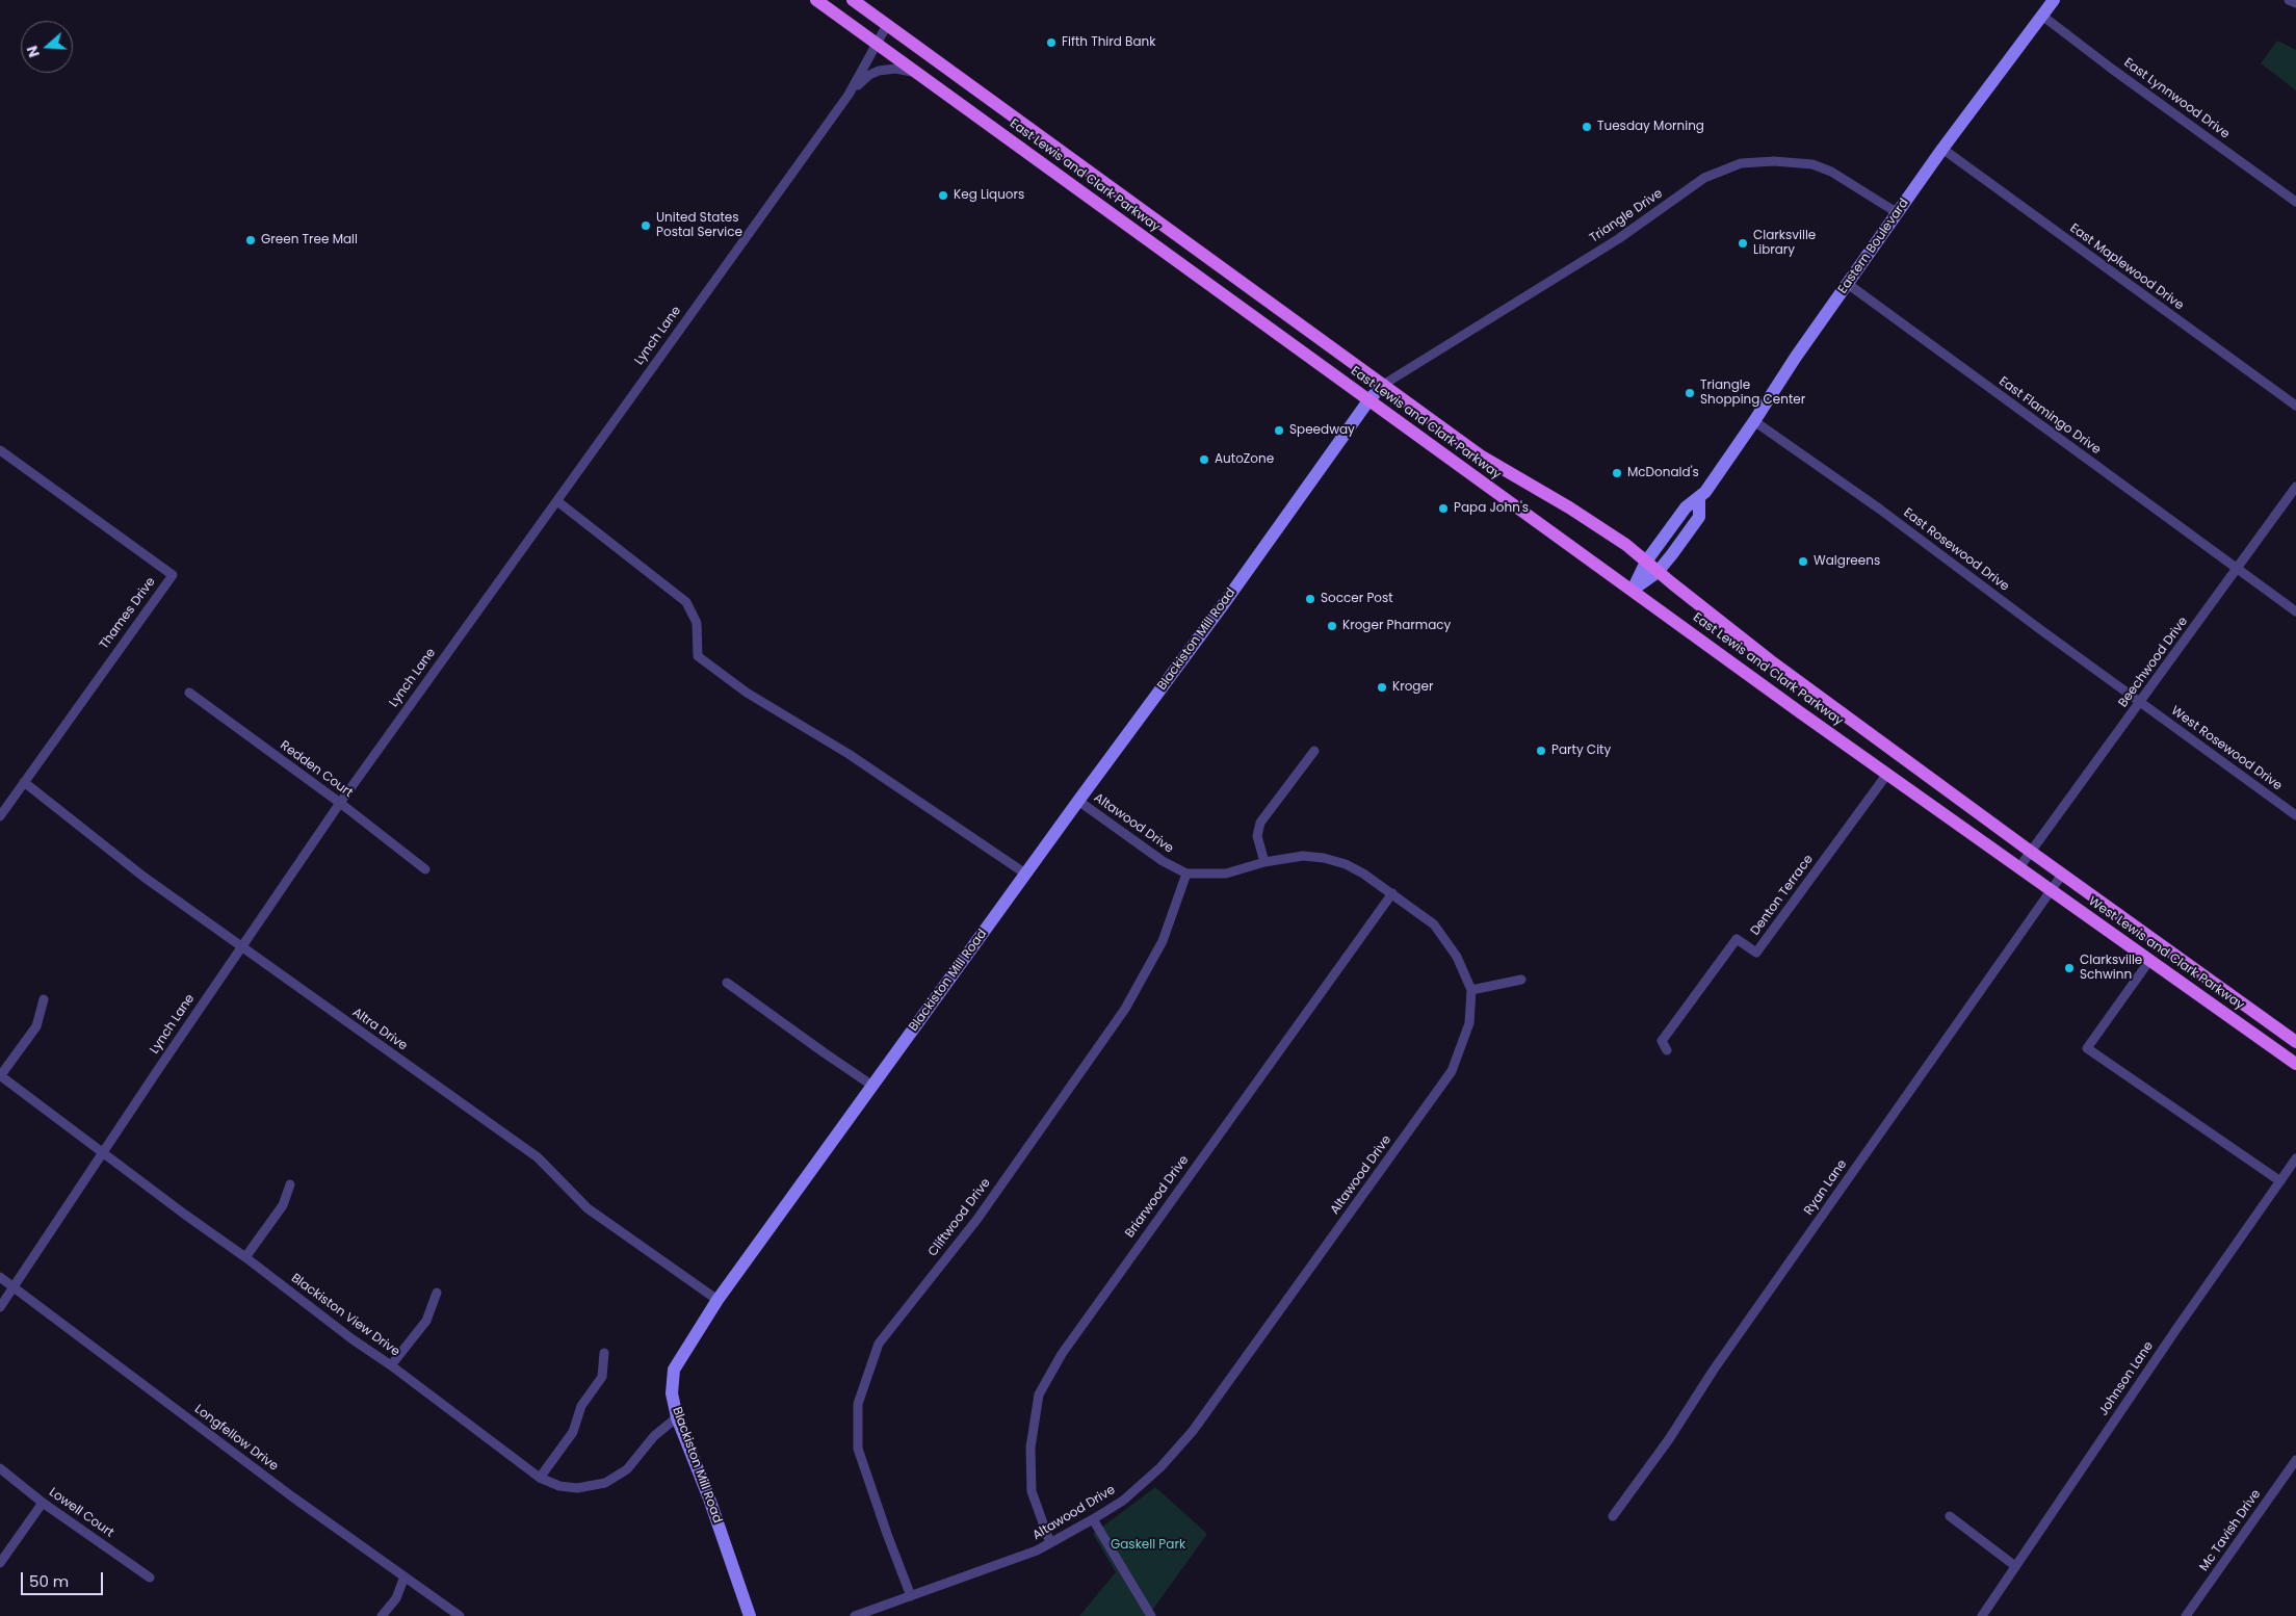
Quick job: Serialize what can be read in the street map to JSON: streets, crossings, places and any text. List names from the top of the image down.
{
  "streets": {
    "main road": [
      "East Lewis and Clark Parkway",
      "Eastern Boulevard",
      "Blackiston Mill Road",
      "West Lewis and Clark Parkway"
    ],
    "street": [
      "East Lynnwood Drive",
      "Triangle Drive",
      "East Maplewood Drive",
      "Lynch Lane",
      "East Flamingo Drive",
      "East Rosewood Drive",
      "Thames Drive",
      "Beechwood Drive",
      "West Rosewood Drive",
      "Redden Court",
      "Altawood Drive",
      "Denton Terrace",
      "Altra Drive",
      "Ryan Lane",
      "Briarwood Drive",
      "Cliftwood Drive",
      "Blackiston View Drive",
      "Johnson Lane",
      "Longfellow Drive",
      "Lowell Court",
      "Mc Tavish Drive"
    ]
  },
  "crossings": [
    ["East Lynnwood Drive", "Eastern Boulevard"],
    ["East Lewis and Clark Parkway", "Triangle Drive"],
    ["East Lewis and Clark Parkway", "Eastern Boulevard"],
    ["East Lewis and Clark Parkway", "Lynch Lane"],
    ["East Lewis and Clark Parkway", "Blackiston Mill Road"],
    ["East Lewis and Clark Parkway", "Beechwood Drive"],
    ["East Lewis and Clark Parkway", "Denton Terrace"],
    ["East Lewis and Clark Parkway", "West Lewis and Clark Parkway"],
    ["Triangle Drive", "Eastern Boulevard"],
    ["Triangle Drive", "Blackiston Mill Road"],
    ["Eastern Boulevard", "East Maplewood Drive"],
    ["Eastern Boulevard", "East Flamingo Drive"],
    ["Eastern Boulevard", "East Rosewood Drive"],
    ["Lynch Lane", "Redden Court"],
    ["Lynch Lane", "Altra Drive"],
    ["Lynch Lane", "Blackiston View Drive"],
    ["Lynch Lane", "Longfellow Drive"],
    ["East Flamingo Drive", "Beechwood Drive"],
    ["East Rosewood Drive", "Beechwood Drive"],
    ["East Rosewood Drive", "West Rosewood Drive"],
    ["Thames Drive", "Altra Drive"],
    ["Blackiston Mill Road", "Altawood Drive"],
    ["Blackiston Mill Road", "Altra Drive"],
    ["Blackiston Mill Road", "Blackiston View Drive"],
    ["Beechwood Drive", "West Rosewood Drive"],
    ["Beechwood Drive", "West Lewis and Clark Parkway"],
    ["Altawood Drive", "Briarwood Drive"],
    ["Altawood Drive", "Cliftwood Drive"],
    ["West Lewis and Clark Parkway", "Ryan Lane"]
  ],
  "parks": ["Gaskell Park"],
  "places": [
    "Fifth Third Bank",
    "Tuesday Morning",
    "Keg Liquors",
    "United States Postal Service",
    "Green Tree Mall",
    "Clarksville Library",
    "Triangle Shopping Center",
    "Speedway",
    "AutoZone",
    "McDonald's",
    "Papa John's",
    "Walgreens",
    "Soccer Post",
    "Kroger Pharmacy",
    "Kroger",
    "Party City",
    "Clarksville Schwinn"
  ],
  "scale_bar": "50 m",
  "north": "left"
}
